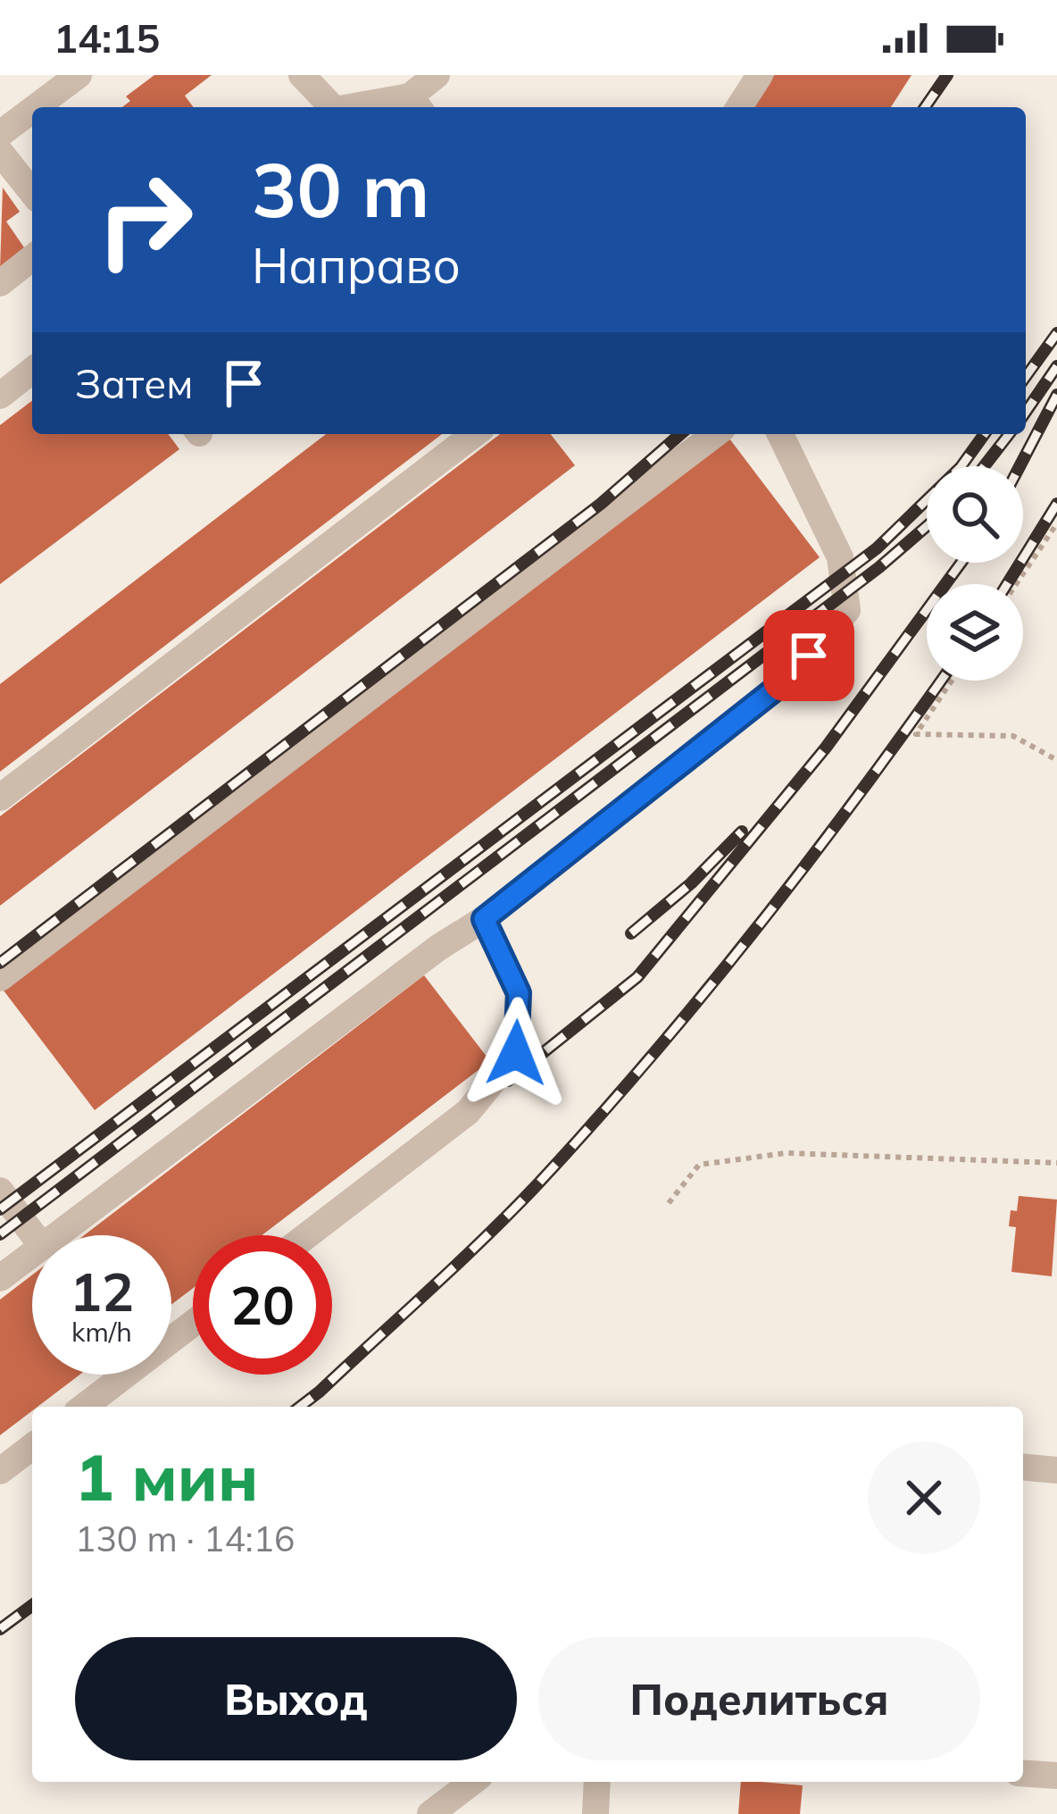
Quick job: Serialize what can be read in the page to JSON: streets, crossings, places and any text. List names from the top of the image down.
{
  "page": {
    "status": "14:15",
    "turn": ["30 m", "Направо"],
    "then": "Затем",
    "speed": "12 km/h",
    "limit": "20",
    "heading": ["1 мин", "130 m · 14:16"],
    "buttons": ["Выход", "Поделиться"]
  }
}
